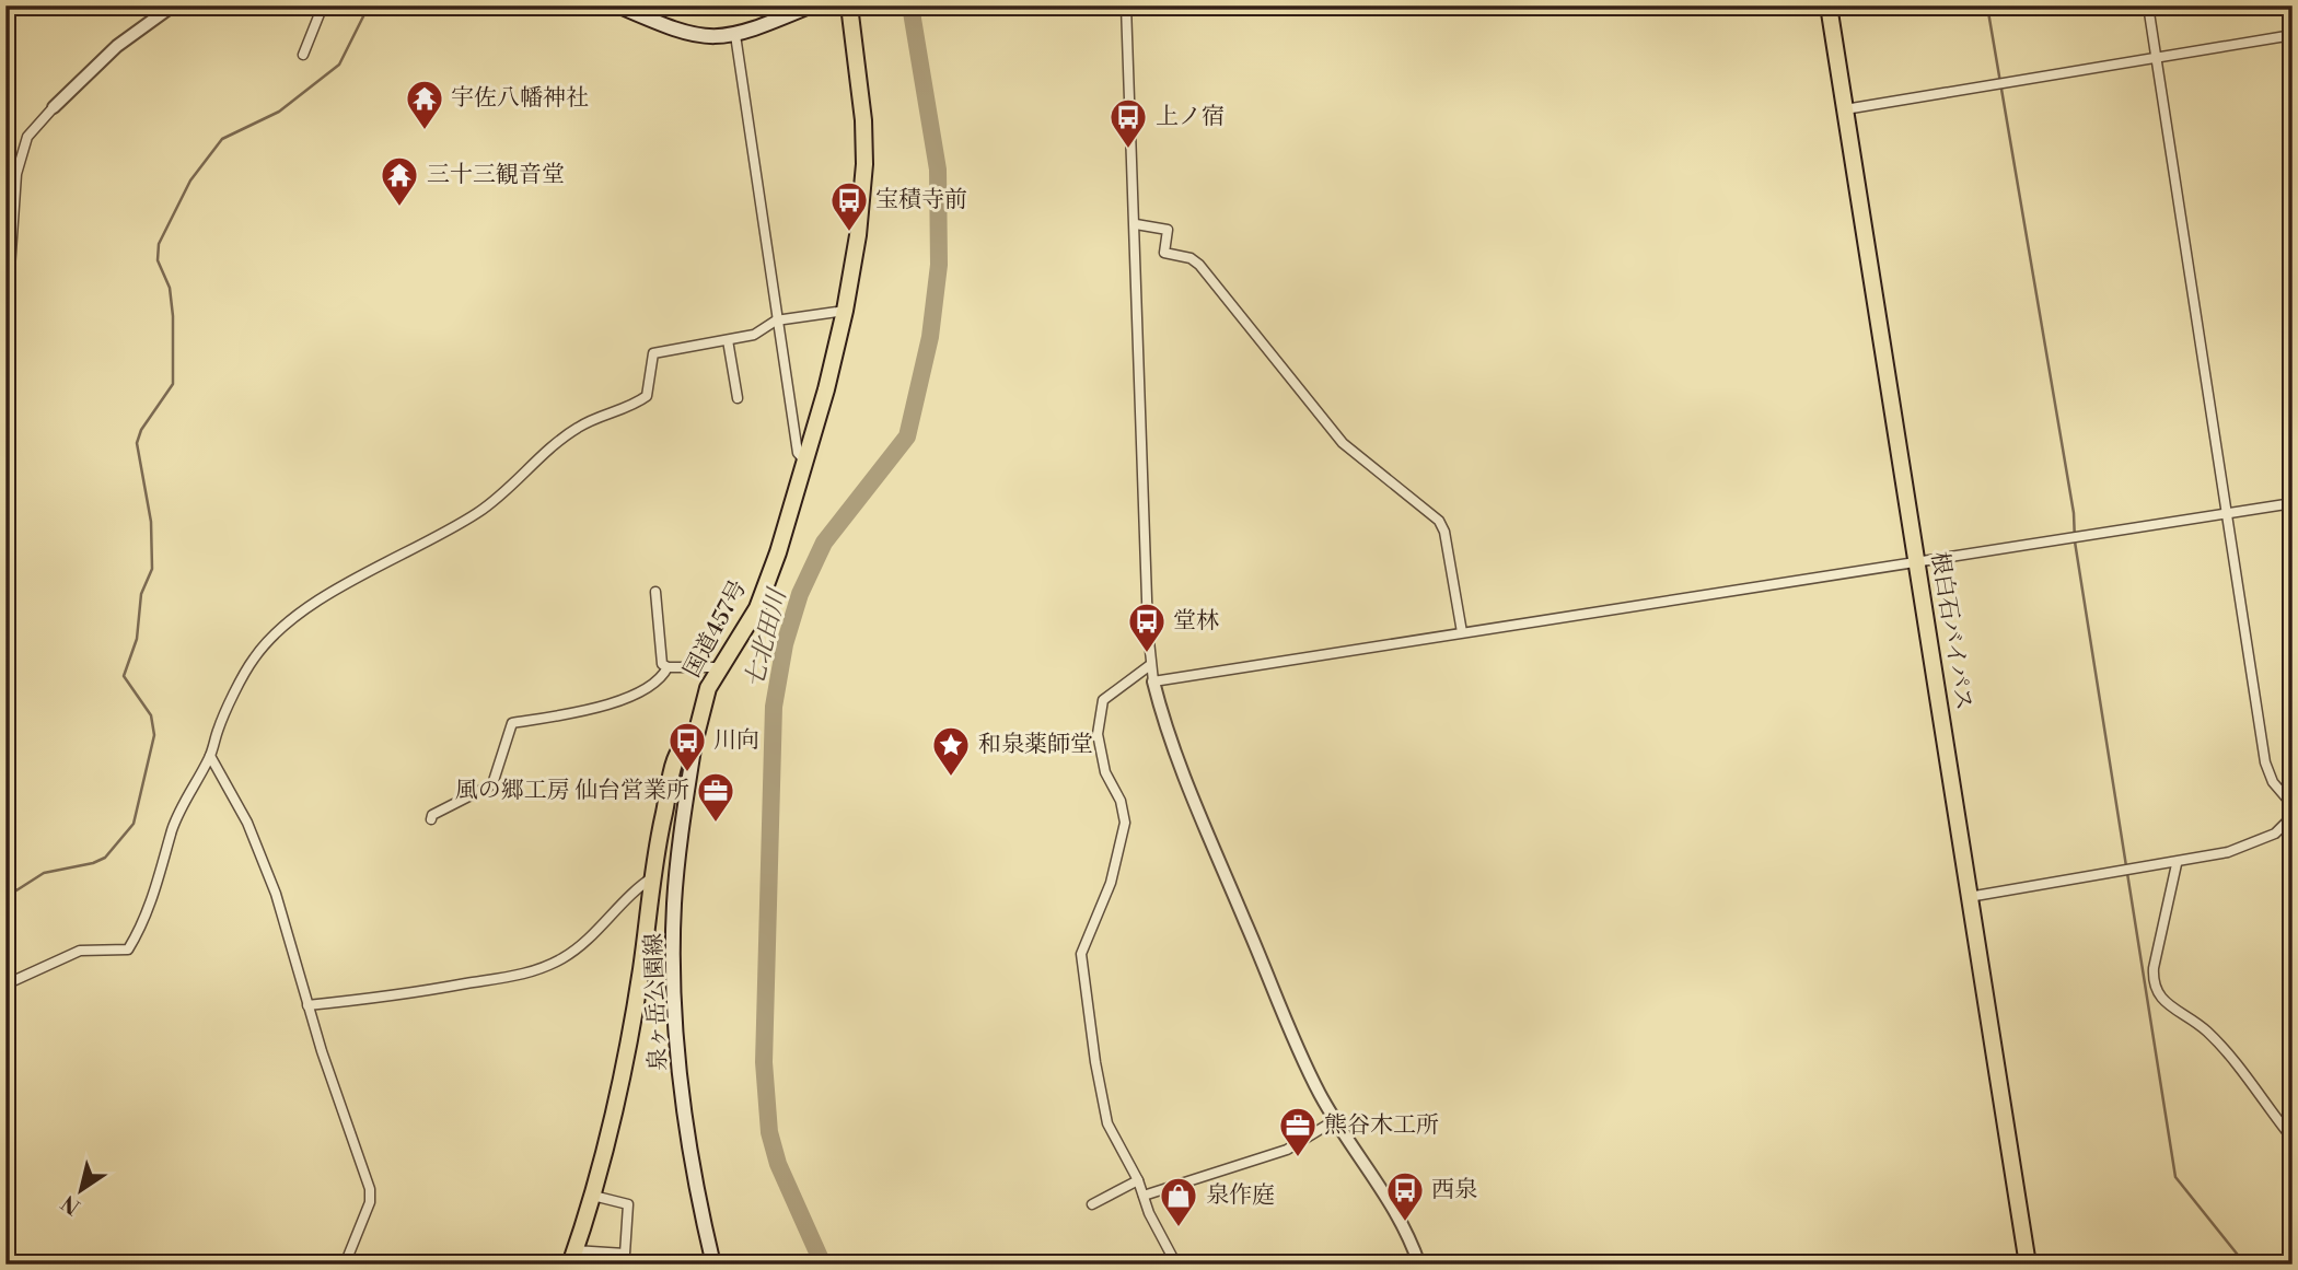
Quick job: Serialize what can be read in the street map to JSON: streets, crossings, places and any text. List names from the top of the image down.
{
  "streets": {
    "highway": ["国道457号", "根白石バイパス"],
    "main road": ["泉ヶ岳公園線"]
  },
  "crossings": [
    ["国道457号", "泉ヶ岳公園線"]
  ],
  "water": ["七北田川"],
  "places": {
    "temple": ["宇佐八幡神社", "三十三観音堂"],
    "bus stop": [
      "上ノ宿",
      "宝積寺前",
      "堂林",
      "川向",
      "西泉"
    ],
    "place": ["和泉薬師堂"],
    "office": ["風の郷工房 仙台営業所", "熊谷木工所"],
    "shop": ["泉作庭"]
  },
  "north": "bottom left"
}
